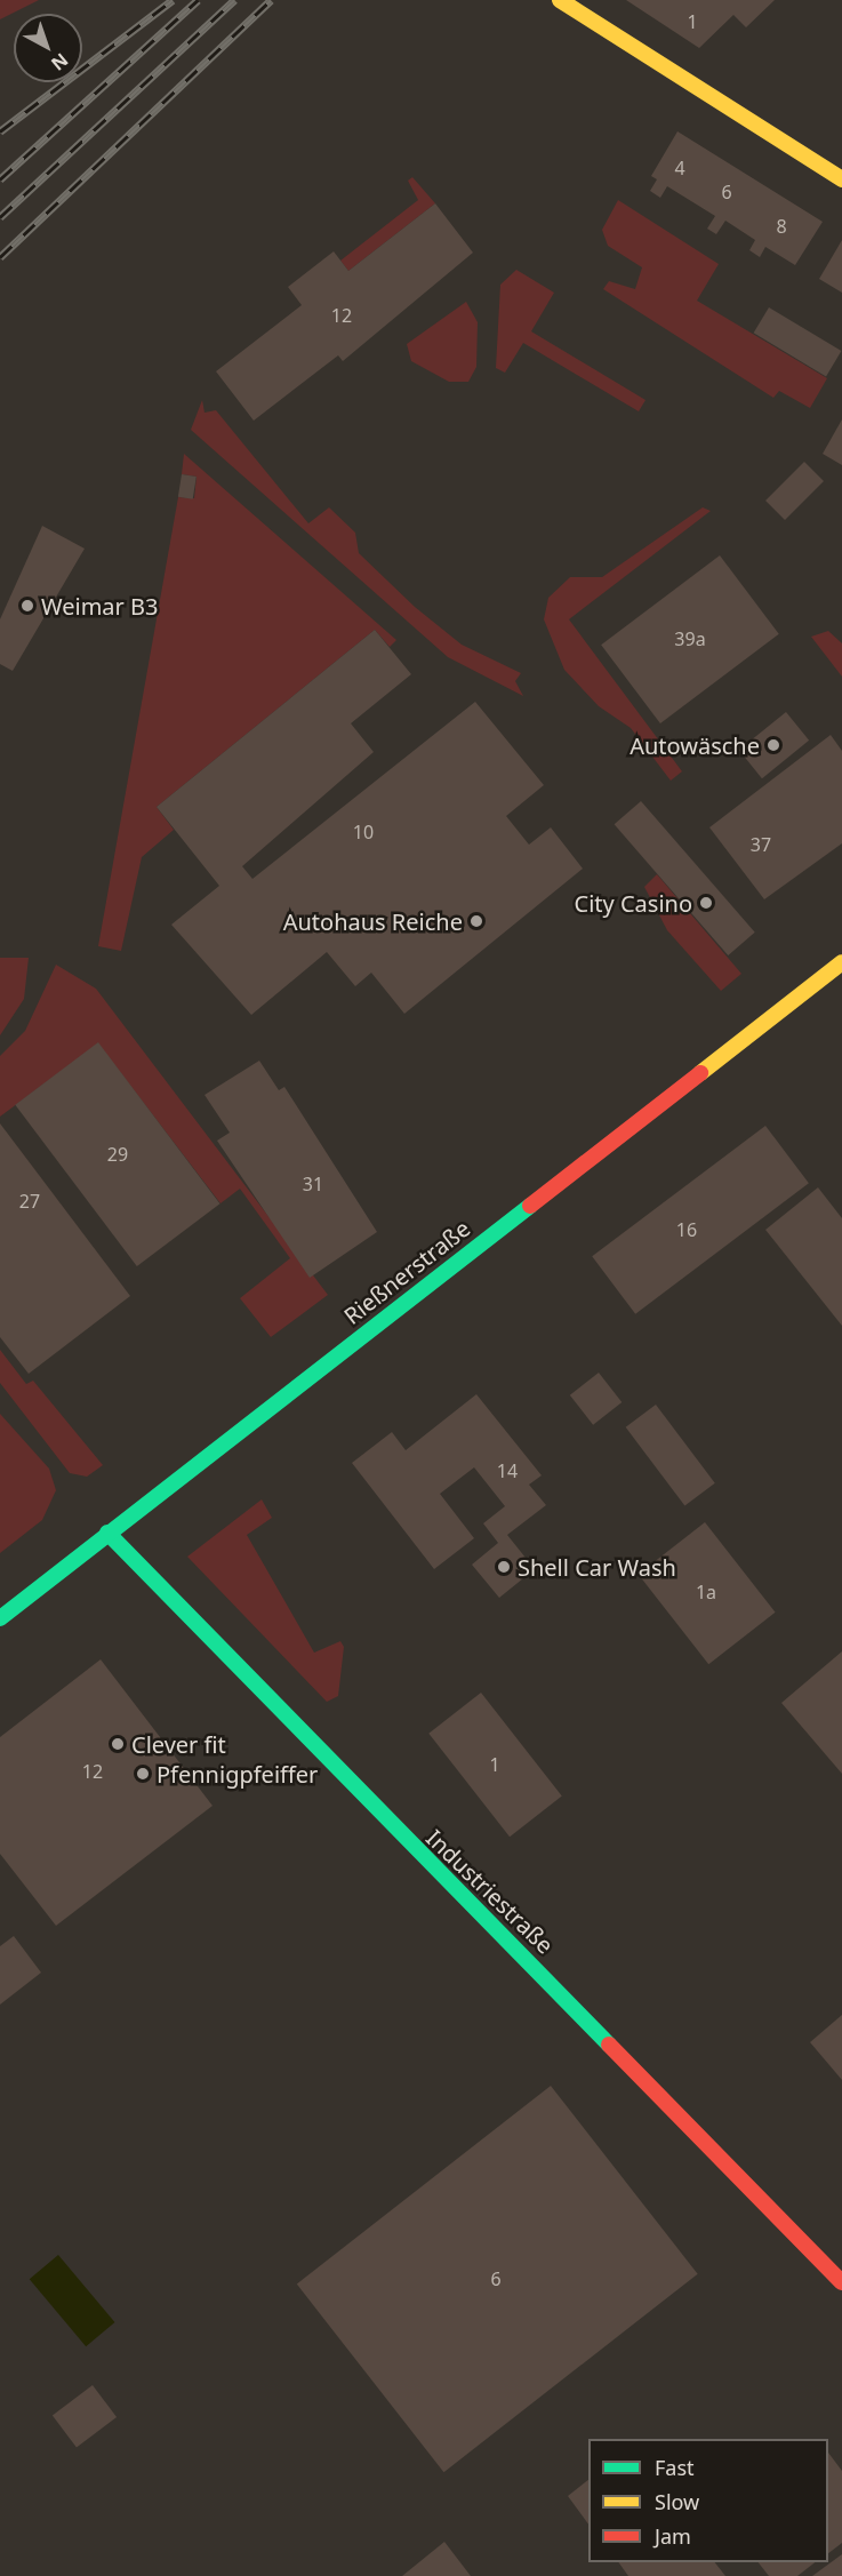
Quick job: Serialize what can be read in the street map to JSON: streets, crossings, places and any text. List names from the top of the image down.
{
  "streets": {
    "street": ["Rießnerstraße", "Industriestraße"]
  },
  "crossings": [
    ["Rießnerstraße", "Industriestraße"]
  ],
  "places": [
    "Weimar B3",
    "Autowäsche",
    "City Casino",
    "Autohaus Reiche",
    "Shell Car Wash",
    "Clever fit",
    "Pfennigpfeiffer"
  ],
  "house_numbers": [
    "1",
    "4",
    "6",
    "8",
    "12",
    "39a",
    "10",
    "37",
    "29",
    "31",
    "27",
    "16",
    "14",
    "1a",
    "1",
    "12",
    "6"
  ],
  "legend": ["Fast", "Slow", "Jam"],
  "north": "bottom right"
}
